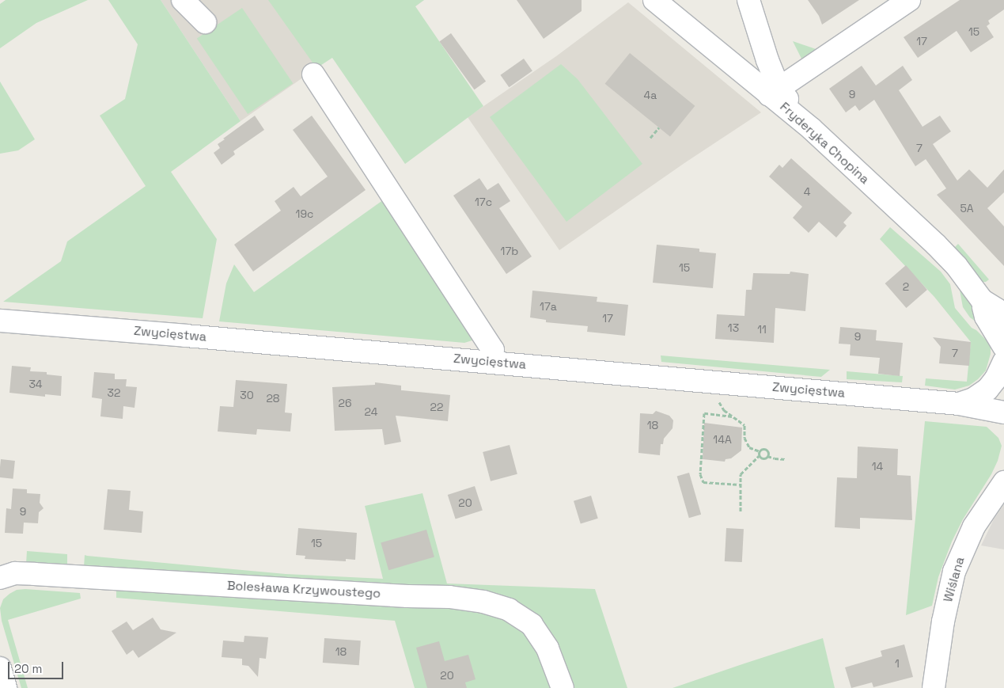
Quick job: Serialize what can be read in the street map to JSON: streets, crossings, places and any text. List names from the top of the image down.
{
  "streets": {
    "street": [
      "Fryderyka Chopina",
      "Zwycięstwa",
      "Wiślana",
      "Bolesława Krzywoustego"
    ]
  },
  "house_numbers": [
    "15",
    "17",
    "9",
    "4a",
    "7",
    "4",
    "17c",
    "5A",
    "19c",
    "17b",
    "15",
    "2",
    "17a",
    "17",
    "13",
    "11",
    "9",
    "7",
    "34",
    "32",
    "30",
    "28",
    "26",
    "22",
    "24",
    "18",
    "14A",
    "14",
    "20",
    "9",
    "15",
    "18",
    "1",
    "20"
  ],
  "scale_bar": "20 m"
}
